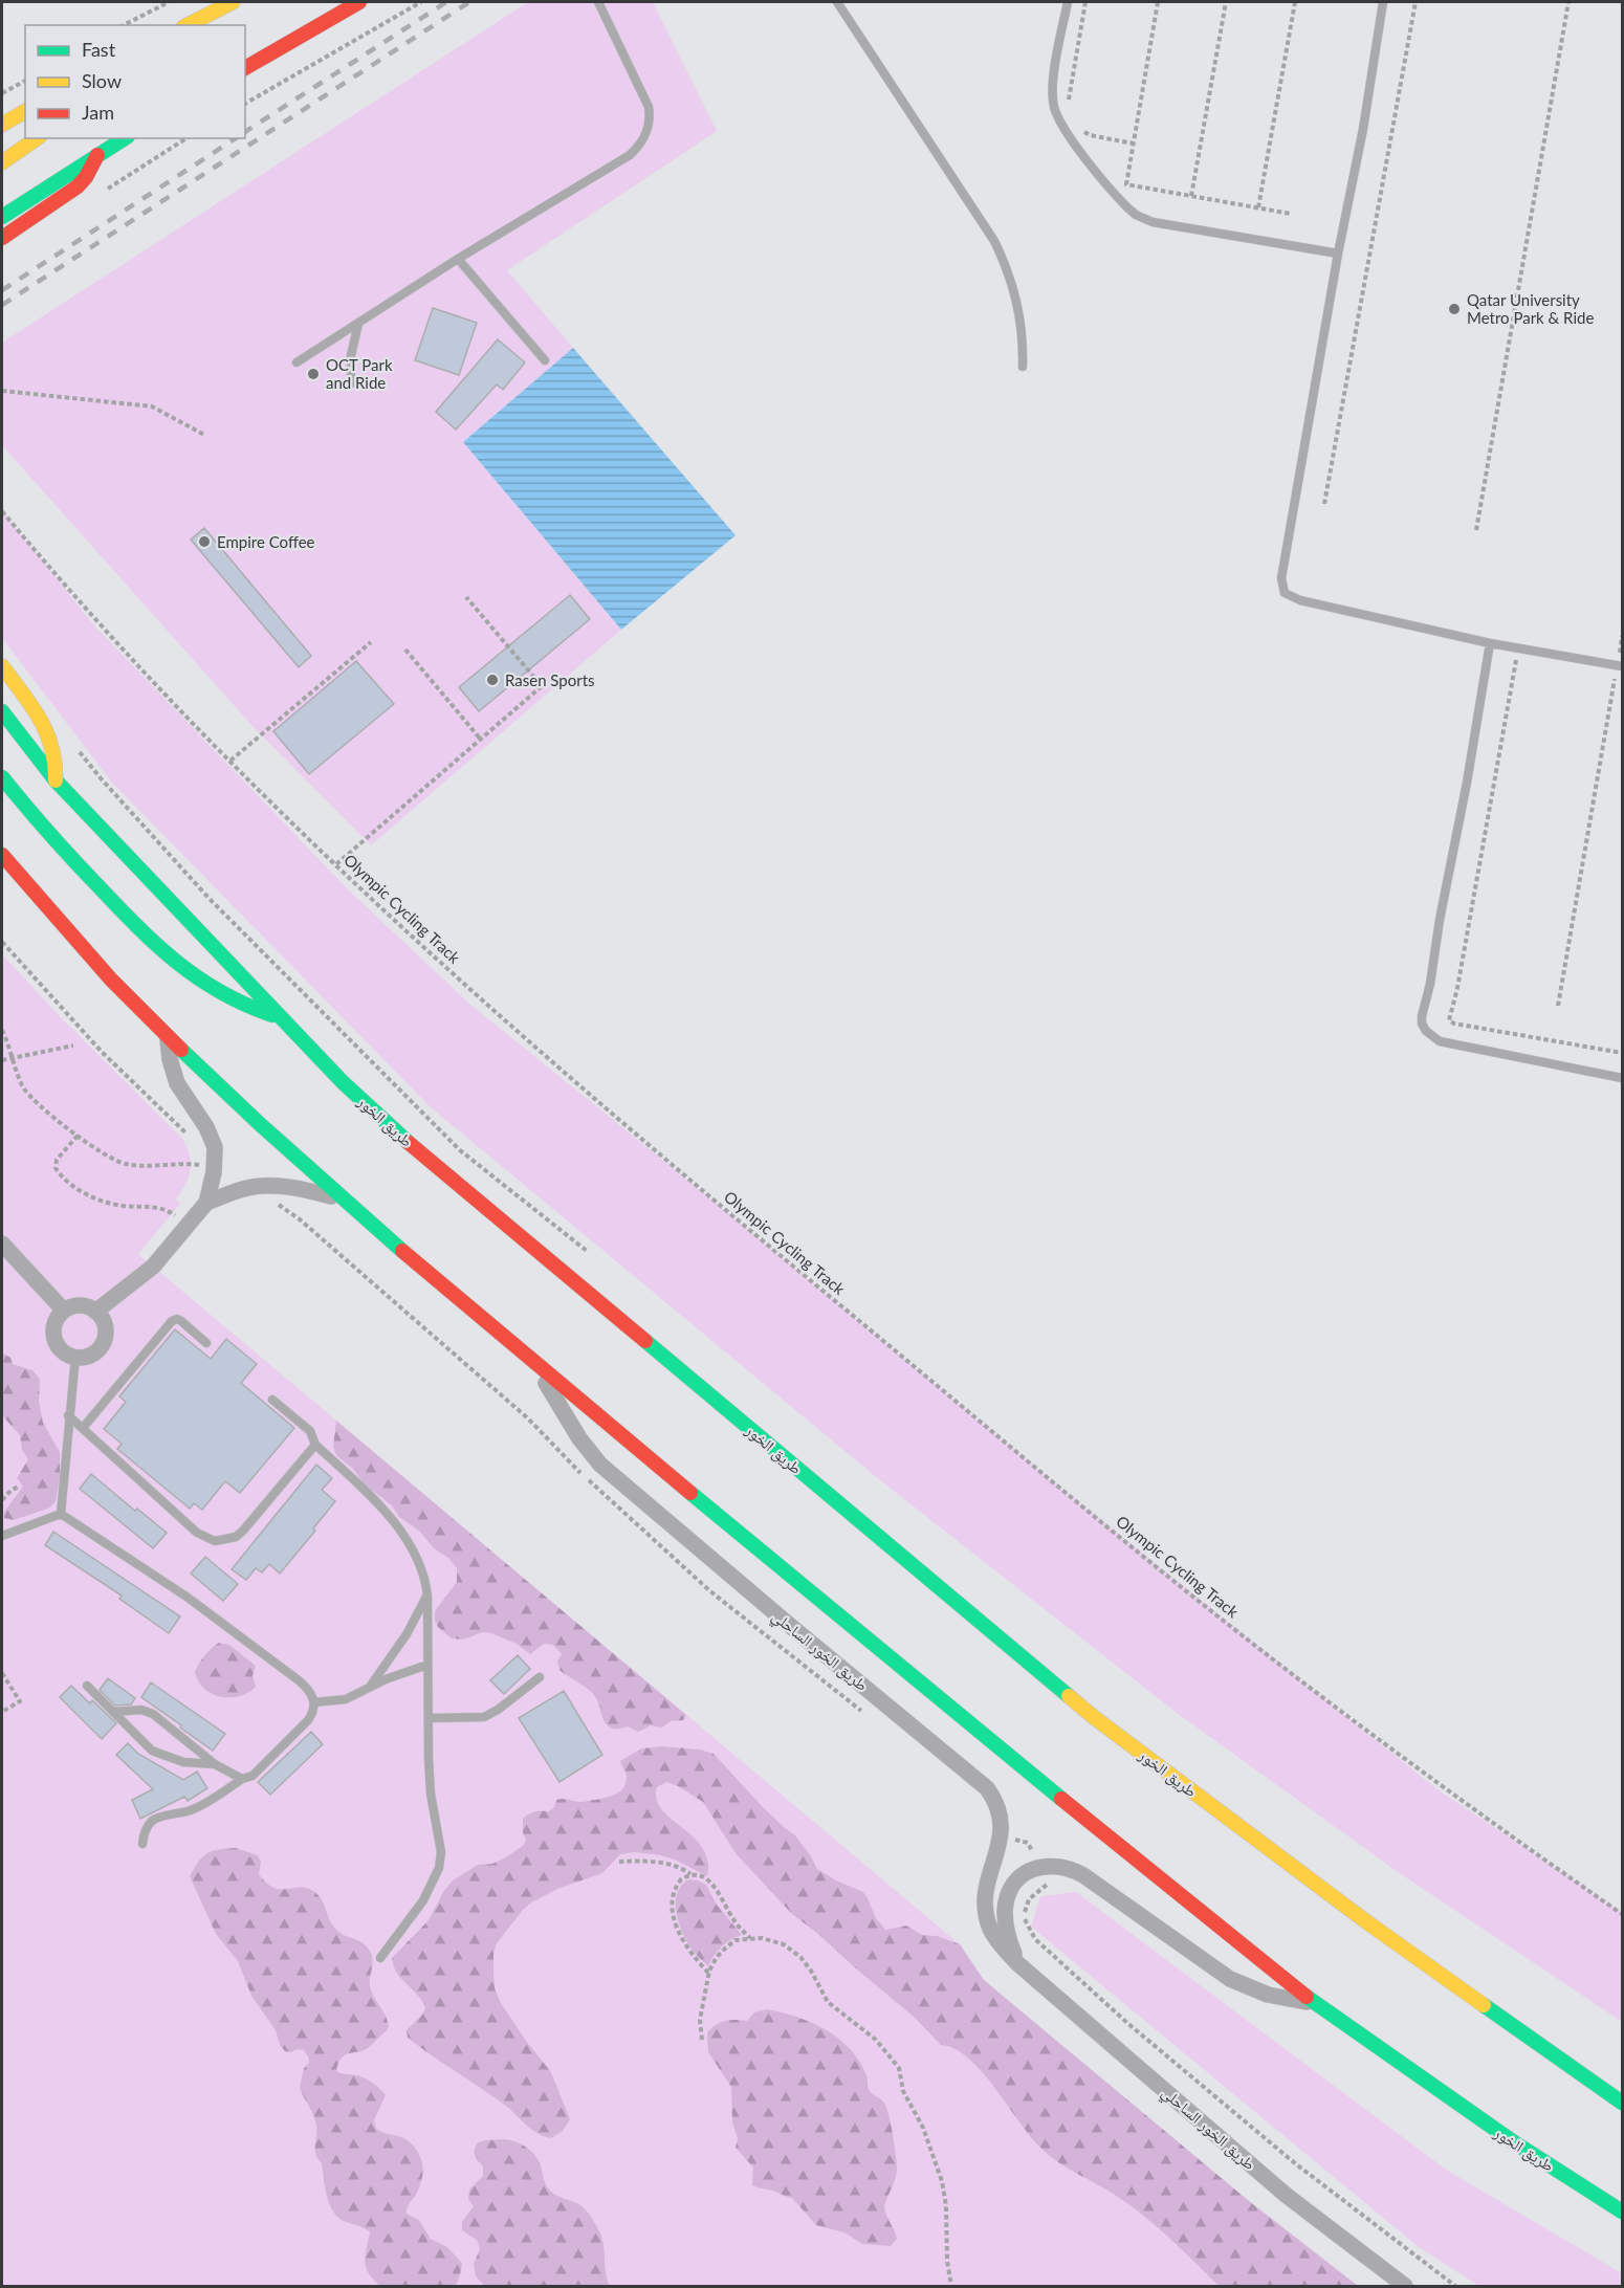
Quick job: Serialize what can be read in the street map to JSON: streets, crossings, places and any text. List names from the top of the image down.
{
  "streets": {
    "main road": ["طريق الخور"],
    "street": ["طريق الخور الساحلي"],
    "path": ["Olympic Cycling Track"]
  },
  "crossings": [
    ["طريق الخور", "طريق الخور الساحلي"]
  ],
  "places": [
    "Qatar University Metro Park & Ride",
    "OCT Park and Ride",
    "Empire Coffee",
    "Rasen Sports"
  ],
  "legend": ["Fast", "Slow", "Jam"]
}
